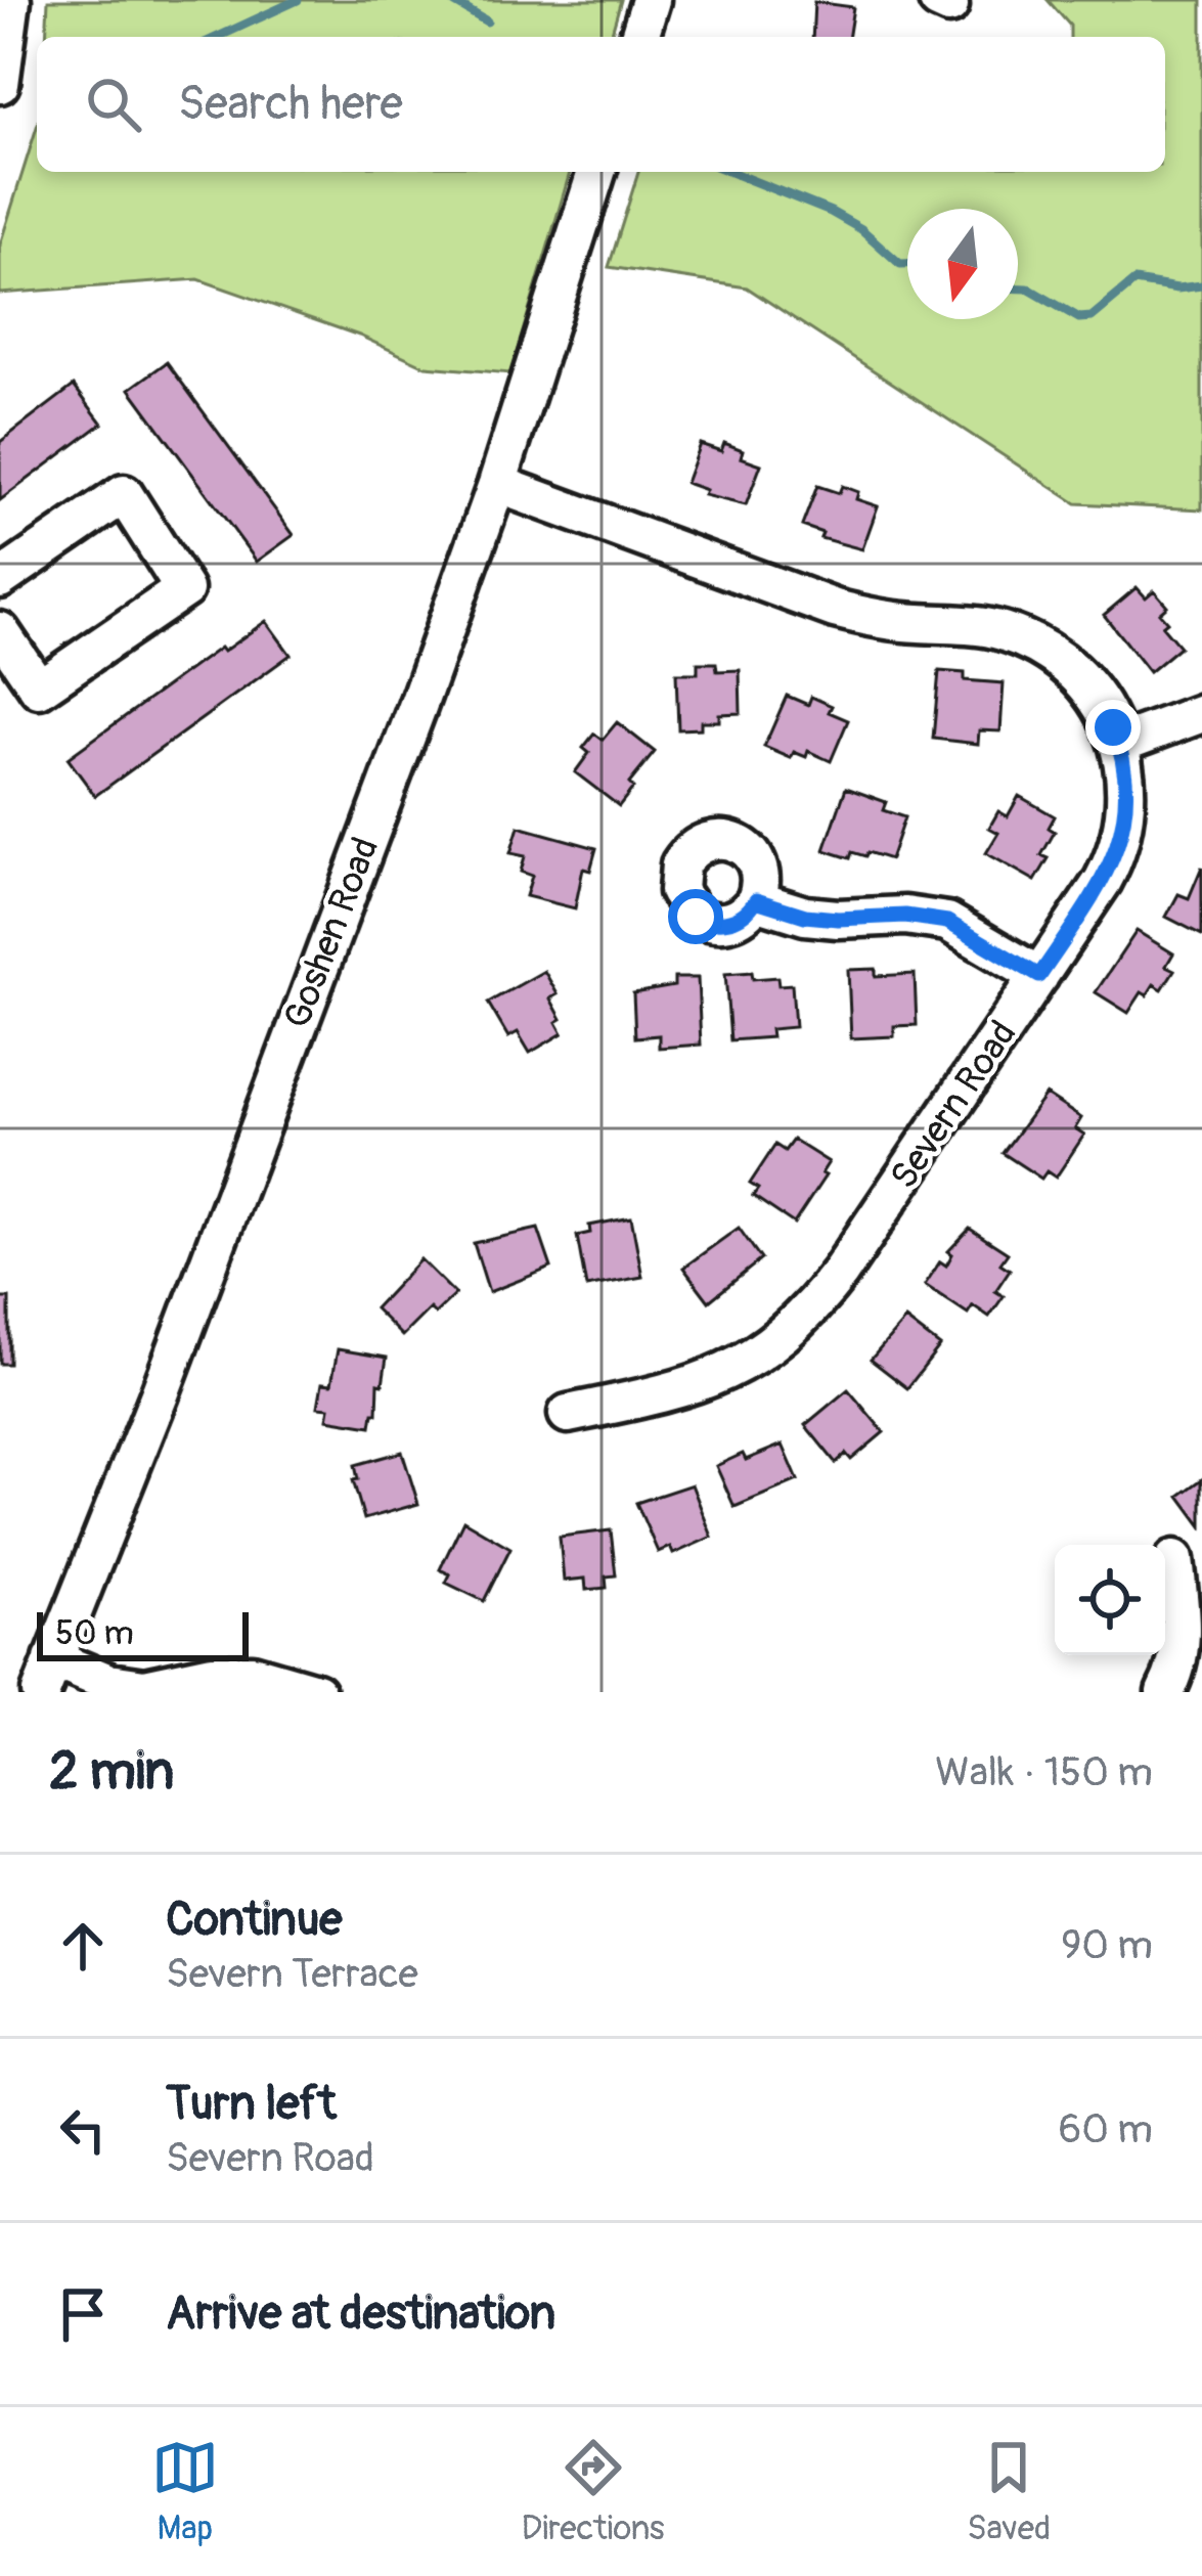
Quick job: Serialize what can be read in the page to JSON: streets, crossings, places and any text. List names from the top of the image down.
{
  "streets": {
    "street": ["Goshen Road", "Severn Road"]
  },
  "crossings": [
    ["Goshen Road", "Severn Road"]
  ],
  "scale_bar": "50 m",
  "north": "bottom",
  "page": {
    "search": "Search here",
    "scale": "50 m",
    "heading": ["2 min", "Walk · 150 m"],
    "list": [
      ["Continue", "Severn Terrace", "90 m"],
      ["Turn left", "Severn Road", "60 m"],
      "Arrive at destination"
    ],
    "nav": ["Map", "Directions", "Saved"]
  }
}
